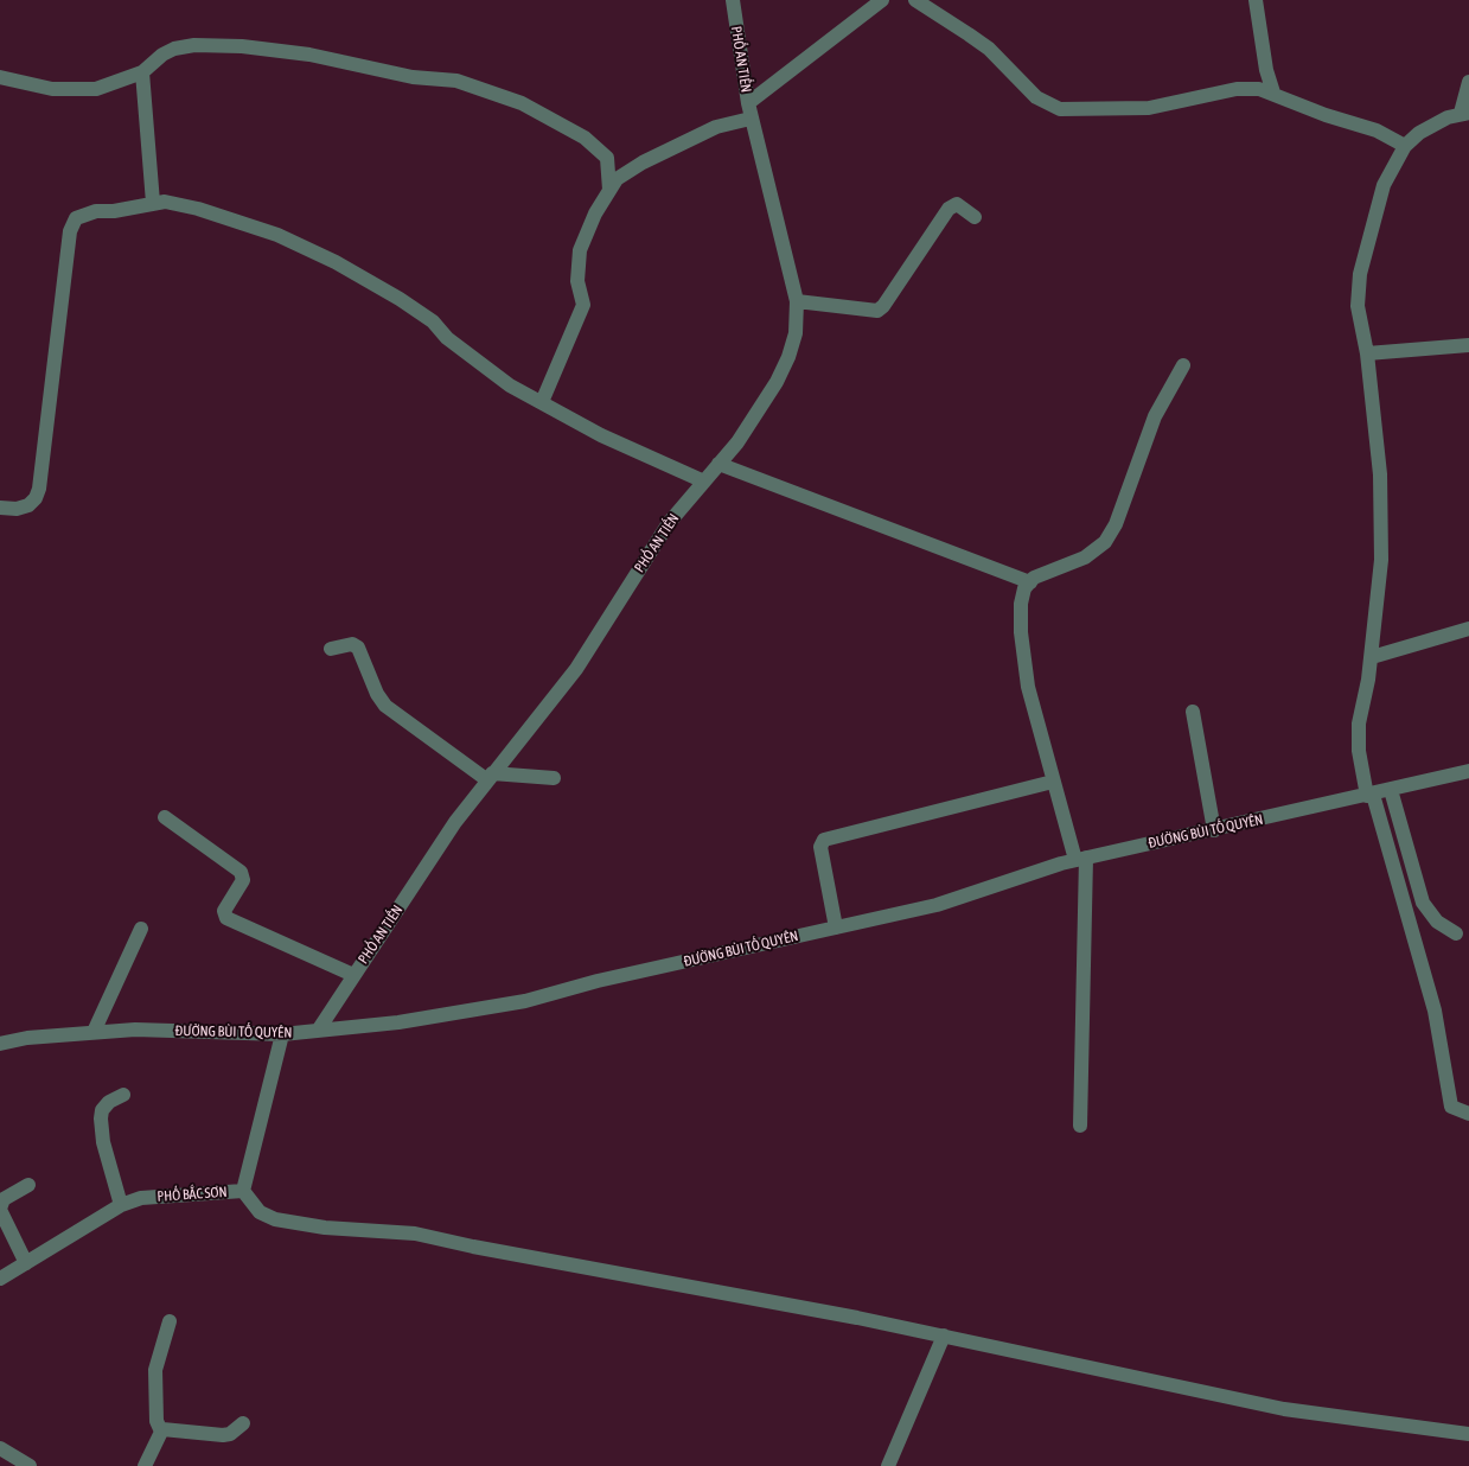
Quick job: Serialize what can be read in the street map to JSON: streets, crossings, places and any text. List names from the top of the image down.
{
  "streets": {
    "street": ["PHỐ AN TIẾN", "ĐƯỜNG BÙI TỐ QUYÊN", "PHỐ BẮC SƠN"]
  },
  "crossings": [
    ["PHỐ AN TIẾN", "ĐƯỜNG BÙI TỐ QUYÊN"],
    ["ĐƯỜNG BÙI TỐ QUYÊN", "PHỐ BẮC SƠN"]
  ]
}
